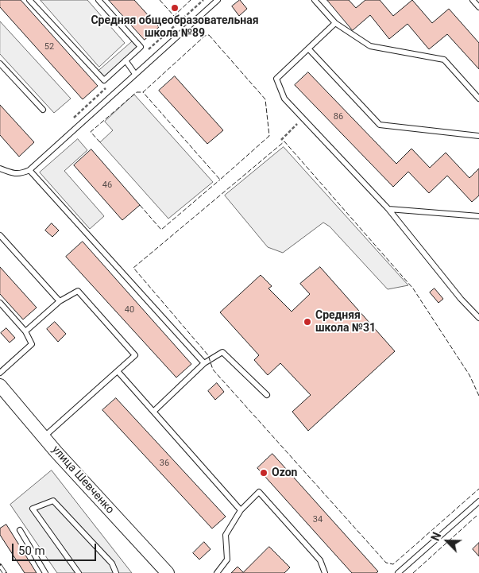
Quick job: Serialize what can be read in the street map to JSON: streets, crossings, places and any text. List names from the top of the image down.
{
  "streets": {
    "street": ["улица Шевченко"]
  },
  "places": ["Средняя общеобразовательная школа №89", "Средняя школа №31", "Ozon"],
  "house_numbers": [
    "52",
    "86",
    "46",
    "40",
    "36",
    "34"
  ],
  "scale_bar": "50 m",
  "north": "top left"
}
